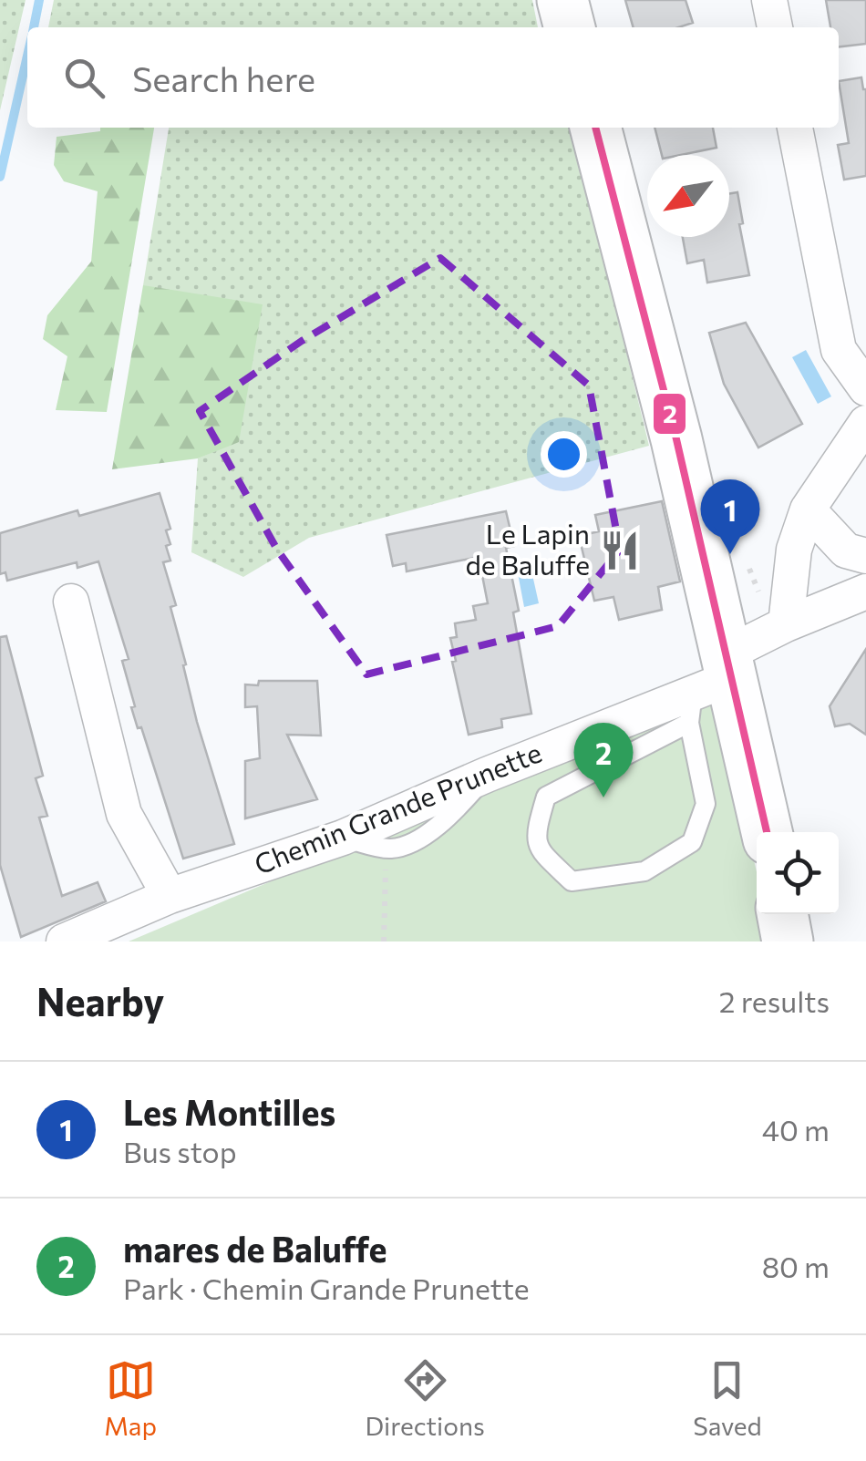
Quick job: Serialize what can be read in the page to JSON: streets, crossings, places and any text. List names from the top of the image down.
{
  "streets": {
    "street": ["Chemin Grande Prunette"]
  },
  "places": {
    "restaurant": ["Le Lapin de Baluffe"]
  },
  "lines": ["transit line 2"],
  "north": "bottom left",
  "page": {
    "search": "Search here",
    "pins": ["1", "2"],
    "heading": ["Nearby", "2 results"],
    "list": [
      {
        "mark": "1",
        "name": "Les Montilles",
        "note": "Bus stop",
        "value": "40 m"
      },
      {
        "mark": "2",
        "name": "mares de Baluffe",
        "note": "Park · Chemin Grande Prunette",
        "value": "80 m"
      }
    ],
    "nav": ["Map", "Directions", "Saved"]
  }
}
